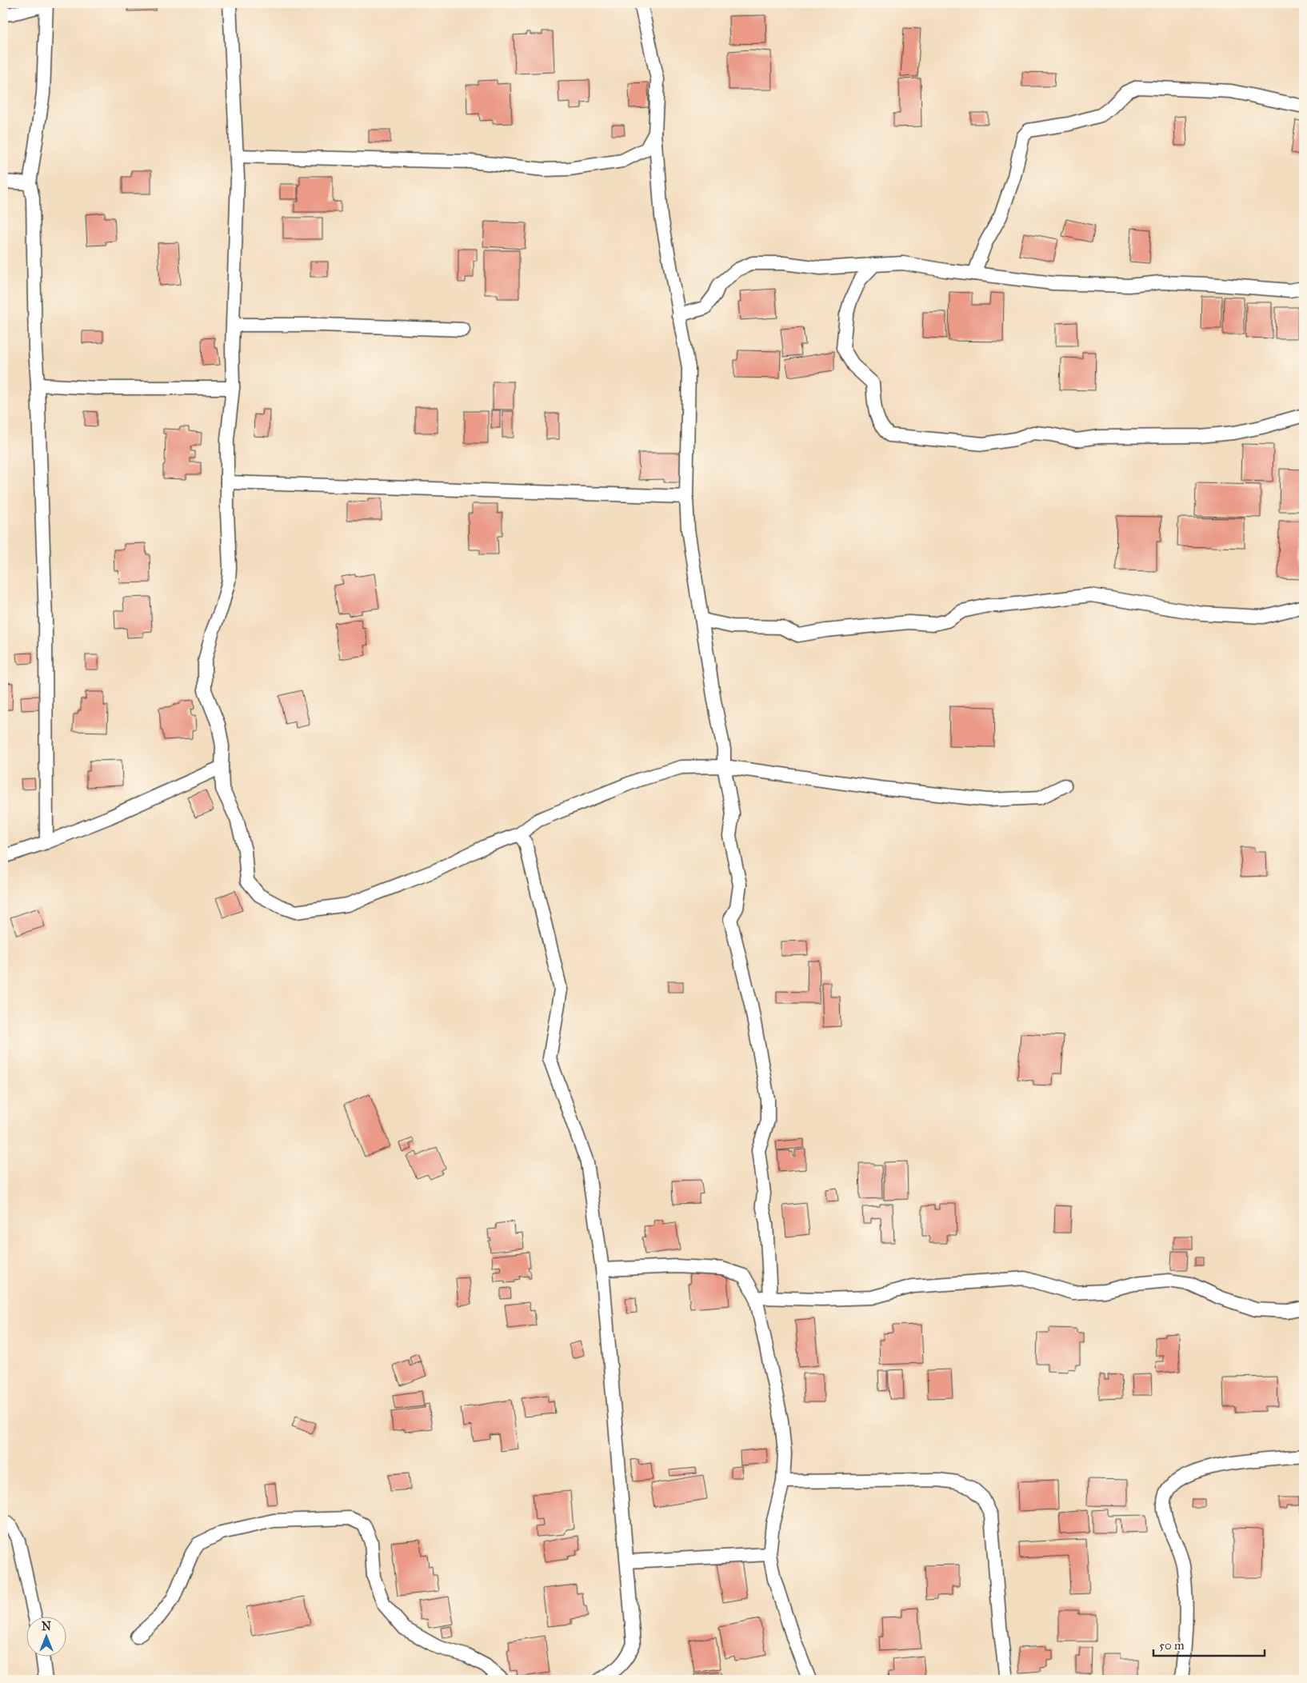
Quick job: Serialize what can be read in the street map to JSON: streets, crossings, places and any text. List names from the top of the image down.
{
  "scale_bar": "50 m",
  "north": "top"
}
